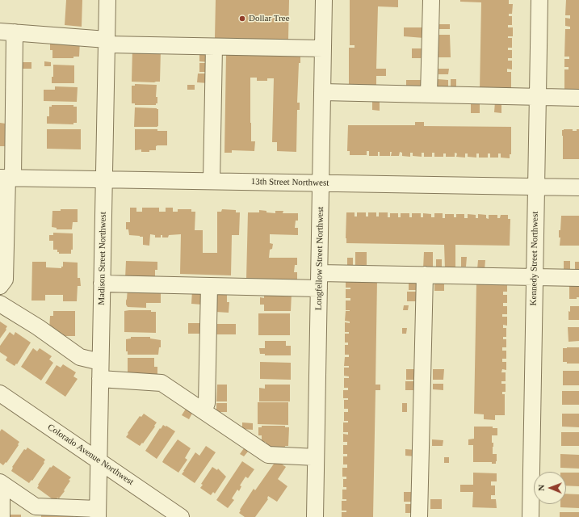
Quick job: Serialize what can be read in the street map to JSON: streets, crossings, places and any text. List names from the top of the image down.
{
  "streets": {
    "street": [
      "13th Street Northwest",
      "Madison Street Northwest",
      "Longfellow Street Northwest",
      "Kennedy Street Northwest",
      "Colorado Avenue Northwest"
    ]
  },
  "crossings": [
    ["13th Street Northwest", "Madison Street Northwest"],
    ["13th Street Northwest", "Longfellow Street Northwest"],
    ["13th Street Northwest", "Kennedy Street Northwest"],
    ["Madison Street Northwest", "Colorado Avenue Northwest"]
  ],
  "places": ["Dollar Tree"],
  "north": "left"
}
